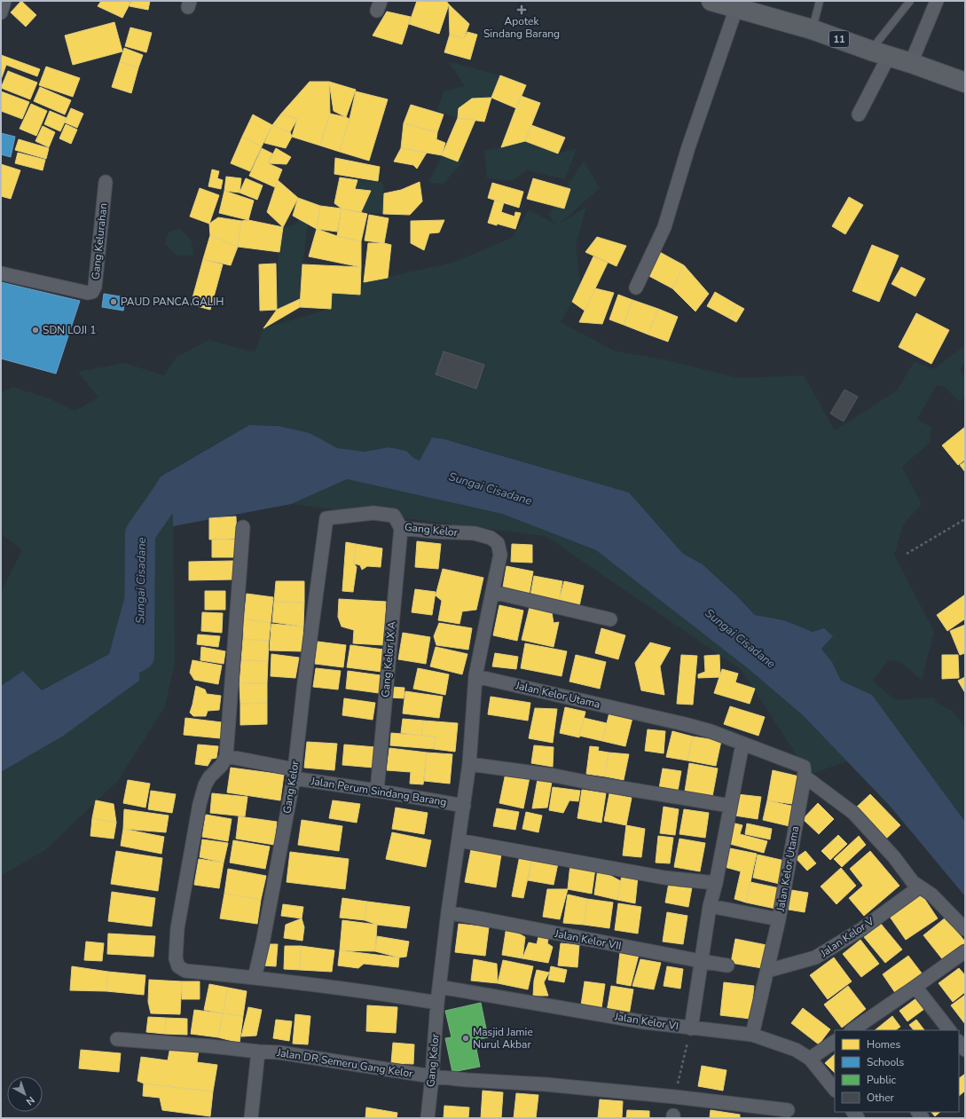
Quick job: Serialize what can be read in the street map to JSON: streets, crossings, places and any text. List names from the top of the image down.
{
  "streets": {
    "main road": ["11"],
    "street": [
      "Gang Kelurahan",
      "Gang Kelor",
      "Gang Kelor IX A",
      "Jalan Kelor Utama",
      "Jalan Perum Sindang Barang",
      "Jalan Kelor V",
      "Jalan Kelor VII",
      "Jalan Kelor VI",
      "Jalan DR Semeru Gang Kelor"
    ]
  },
  "crossings": [
    ["Gang Kelor", "Gang Kelor IX A"],
    ["Gang Kelor", "Jalan Kelor Utama"],
    ["Gang Kelor", "Jalan Perum Sindang Barang"],
    ["Gang Kelor", "Jalan Kelor VII"],
    ["Gang Kelor", "Jalan Kelor VI"],
    ["Gang Kelor", "Jalan DR Semeru Gang Kelor"],
    ["Gang Kelor IX A", "Jalan Perum Sindang Barang"],
    ["Jalan Kelor Utama", "Jalan Kelor V"],
    ["Jalan Kelor Utama", "Jalan Kelor VI"]
  ],
  "water": ["Sungai Cisadane"],
  "places": {
    "health": ["Apotek Sindang Barang"],
    "other": ["PAUD PANCA GALIH", "SDN LOJI 1", "Masjid Jamie Nurul Akbar"]
  },
  "legend": [
    "Homes",
    "Schools",
    "Public",
    "Other"
  ],
  "north": "bottom right"
}
